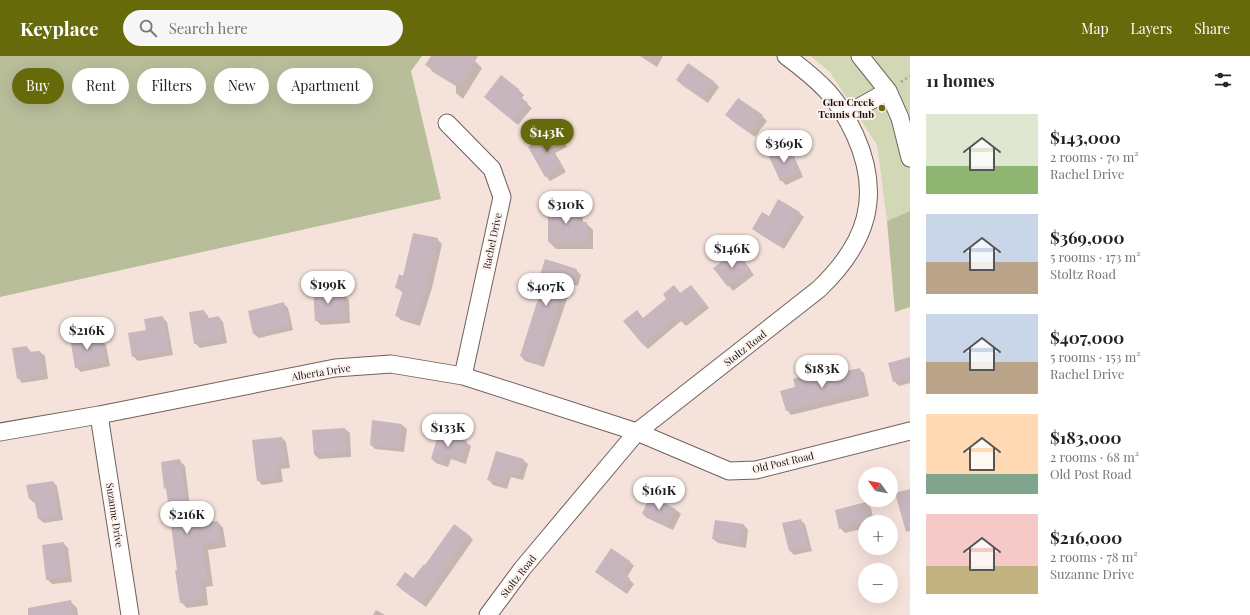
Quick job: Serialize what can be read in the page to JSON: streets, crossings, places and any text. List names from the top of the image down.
{
  "streets": {
    "street": [
      "Rachel Drive",
      "Stoltz Road",
      "Alberta Drive",
      "Old Post Road",
      "Suzanne Drive"
    ]
  },
  "crossings": [
    ["Rachel Drive", "Alberta Drive"],
    ["Stoltz Road", "Alberta Drive"],
    ["Stoltz Road", "Old Post Road"],
    ["Alberta Drive", "Old Post Road"],
    ["Alberta Drive", "Suzanne Drive"]
  ],
  "places": ["Glen Creek Tennis Club"],
  "north": "top left",
  "page": {
    "header": "Keyplace",
    "search": "Search here",
    "nav": ["Map", "Layers", "Share"],
    "heading": "11 homes",
    "chip": [
      "Buy",
      "Rent",
      "Filters",
      "New",
      "Apartment"
    ],
    "list": [
      {
        "name": "$143,000",
        "note": "2 rooms · 70 m² · Rachel Drive"
      },
      {
        "name": "$369,000",
        "note": "5 rooms · 173 m² · Stoltz Road"
      },
      {
        "name": "$407,000",
        "note": "5 rooms · 153 m² · Rachel Drive"
      },
      {
        "name": "$183,000",
        "note": "2 rooms · 68 m² · Old Post Road"
      },
      {
        "name": "$216,000",
        "note": "2 rooms · 78 m² · Suzanne Drive"
      }
    ],
    "price": [
      "$143K",
      "$369K",
      "$310K",
      "$146K",
      "$199K",
      "$407K",
      "$216K",
      "$183K",
      "$133K",
      "$161K",
      "$216K"
    ],
    "map_buttons": ["+", "−"]
  }
}
